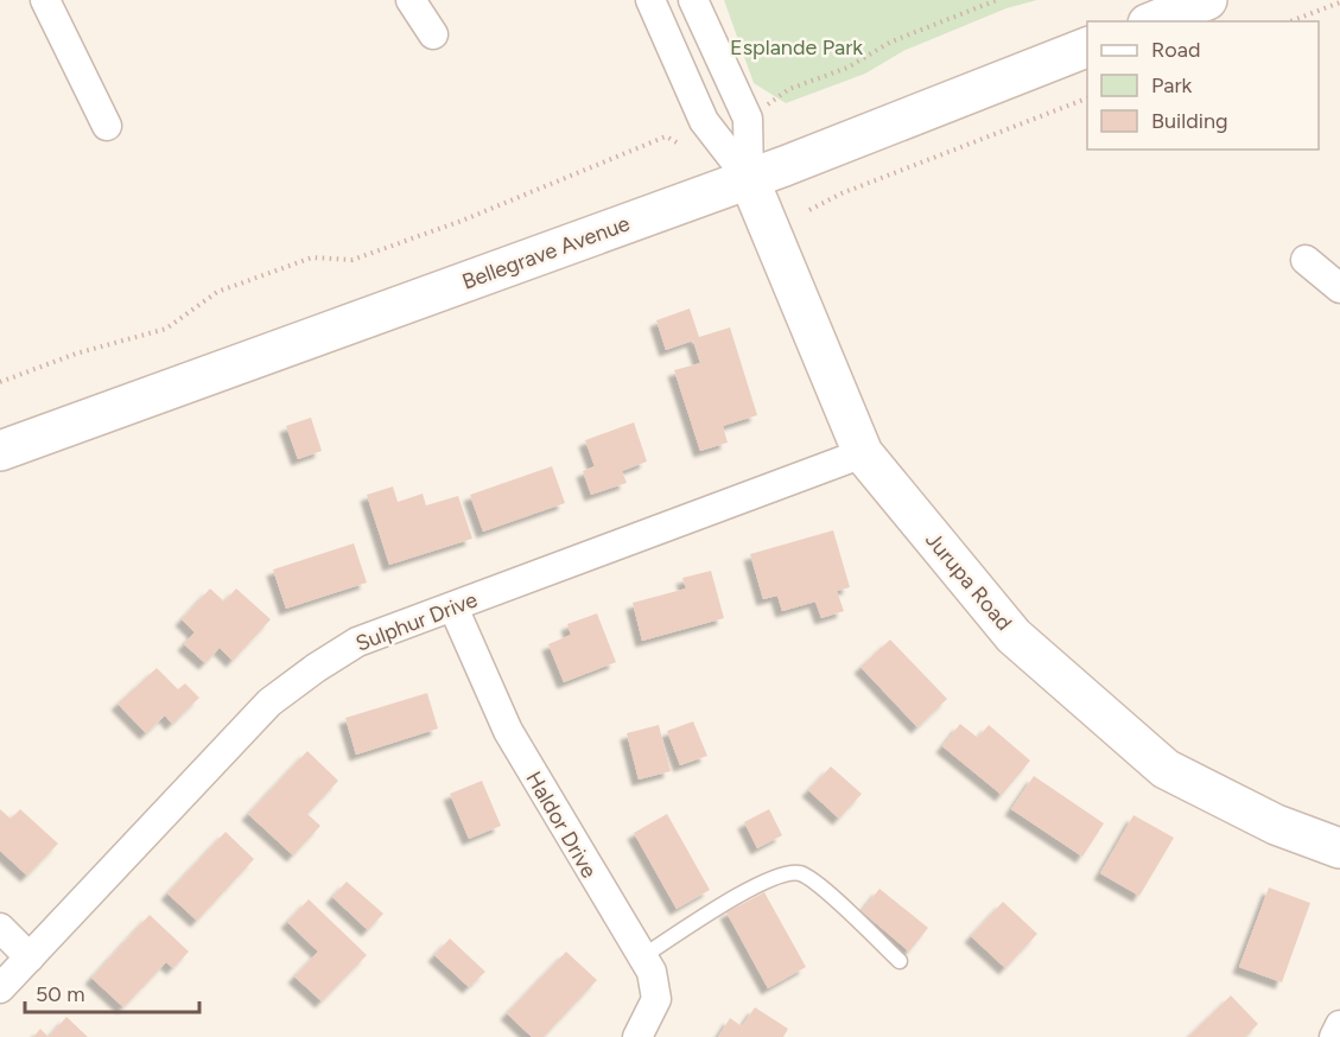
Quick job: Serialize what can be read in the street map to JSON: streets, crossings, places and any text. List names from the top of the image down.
{
  "streets": {
    "main road": ["Bellegrave Avenue", "Jurupa Road"],
    "street": ["Sulphur Drive", "Haldor Drive"]
  },
  "crossings": [
    ["Bellegrave Avenue", "Jurupa Road"],
    ["Jurupa Road", "Sulphur Drive"],
    ["Sulphur Drive", "Haldor Drive"]
  ],
  "parks": ["Esplande Park"],
  "legend": ["Road", "Park", "Building"],
  "scale_bar": "50 m"
}
